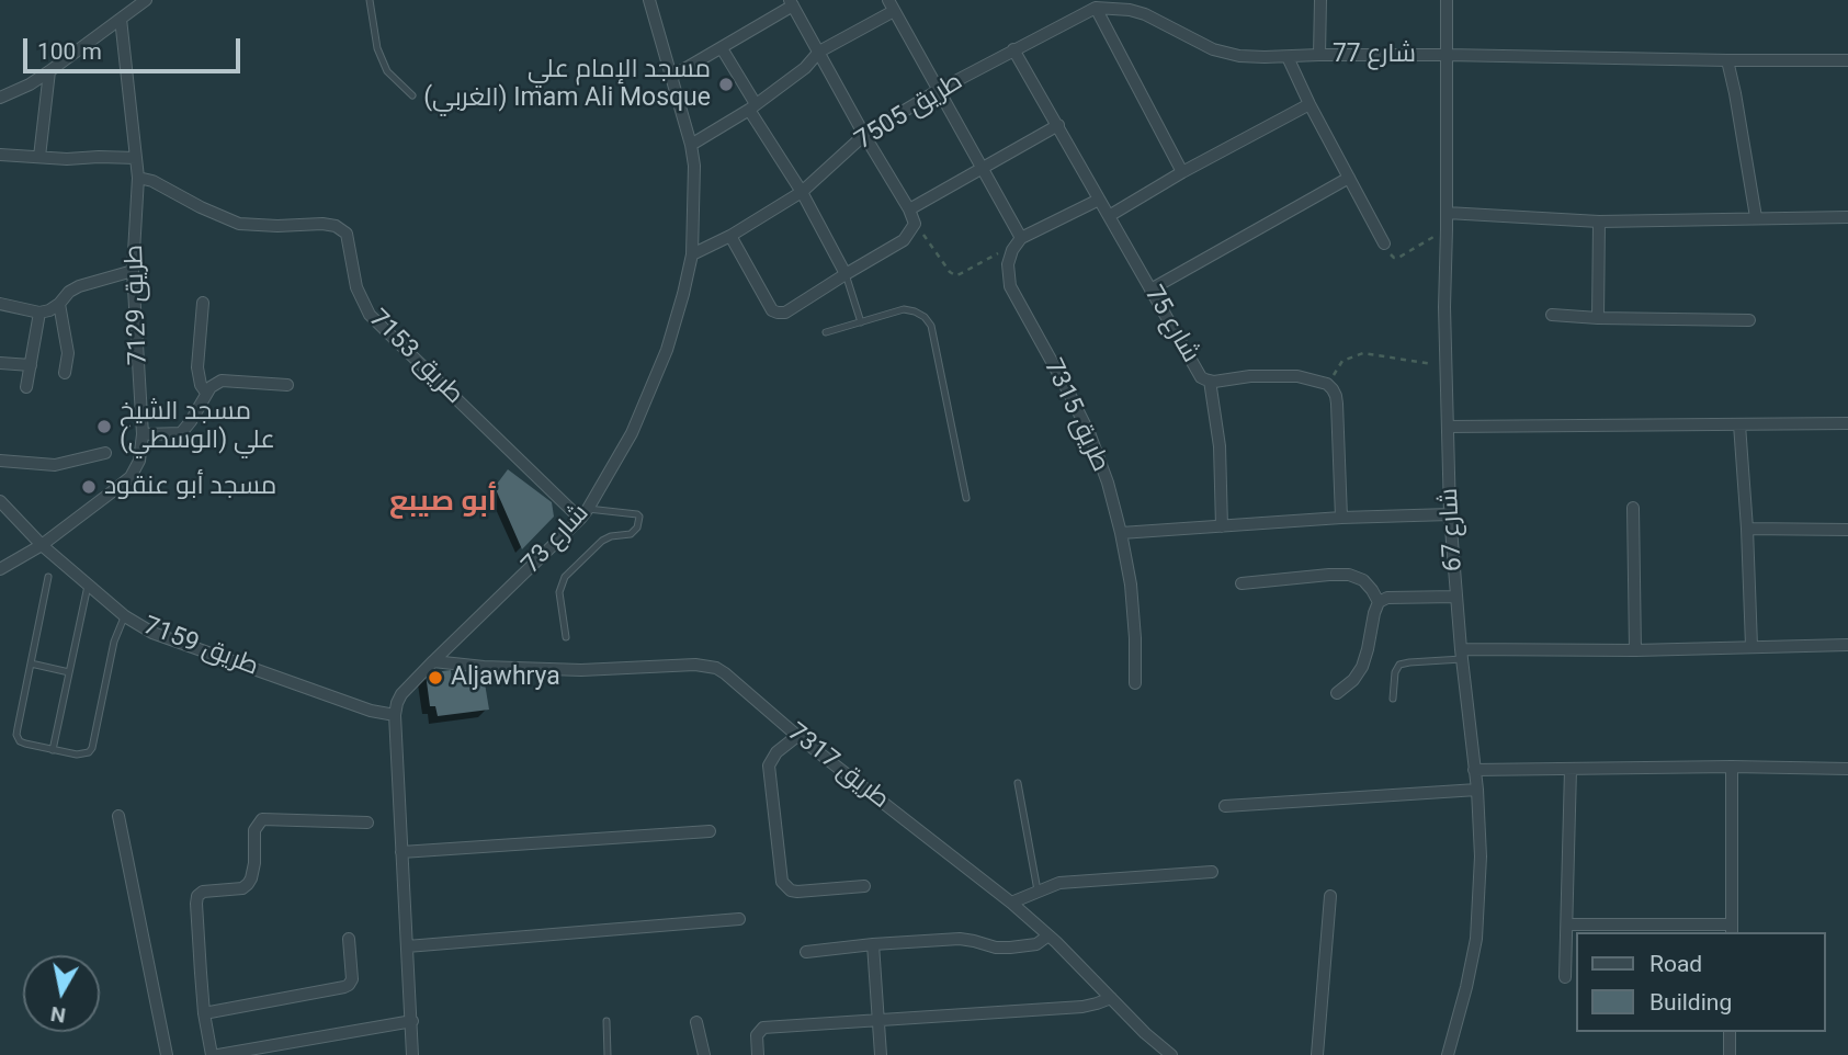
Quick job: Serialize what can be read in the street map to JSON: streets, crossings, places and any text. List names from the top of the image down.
{
  "streets": {
    "street": [
      "شارع 77",
      "طريق 7505",
      "طريق 7129",
      "شارع 75",
      "طريق 7153",
      "طريق 7315",
      "شارع 67",
      "شارع 73",
      "طريق 7159",
      "طريق 7317"
    ]
  },
  "crossings": [
    ["شارع 77", "طريق 7505"],
    ["شارع 77", "شارع 67"],
    ["طريق 7505", "شارع 75"],
    ["طريق 7505", "شارع 73"],
    ["طريق 7129", "طريق 7153"],
    ["طريق 7129", "طريق 7159"],
    ["طريق 7153", "شارع 73"],
    ["شارع 73", "طريق 7159"],
    ["شارع 73", "طريق 7317"]
  ],
  "districts": ["أبو صيبع"],
  "places": [
    "مسجد الإمام علي (الغربي) Imam Ali Mosque",
    "مسجد الشيخ علي (الوسطي)",
    "مسجد أبو عنقود",
    "Aljawhrya"
  ],
  "legend": ["Road", "Building"],
  "scale_bar": "100 m",
  "north": "bottom"
}
